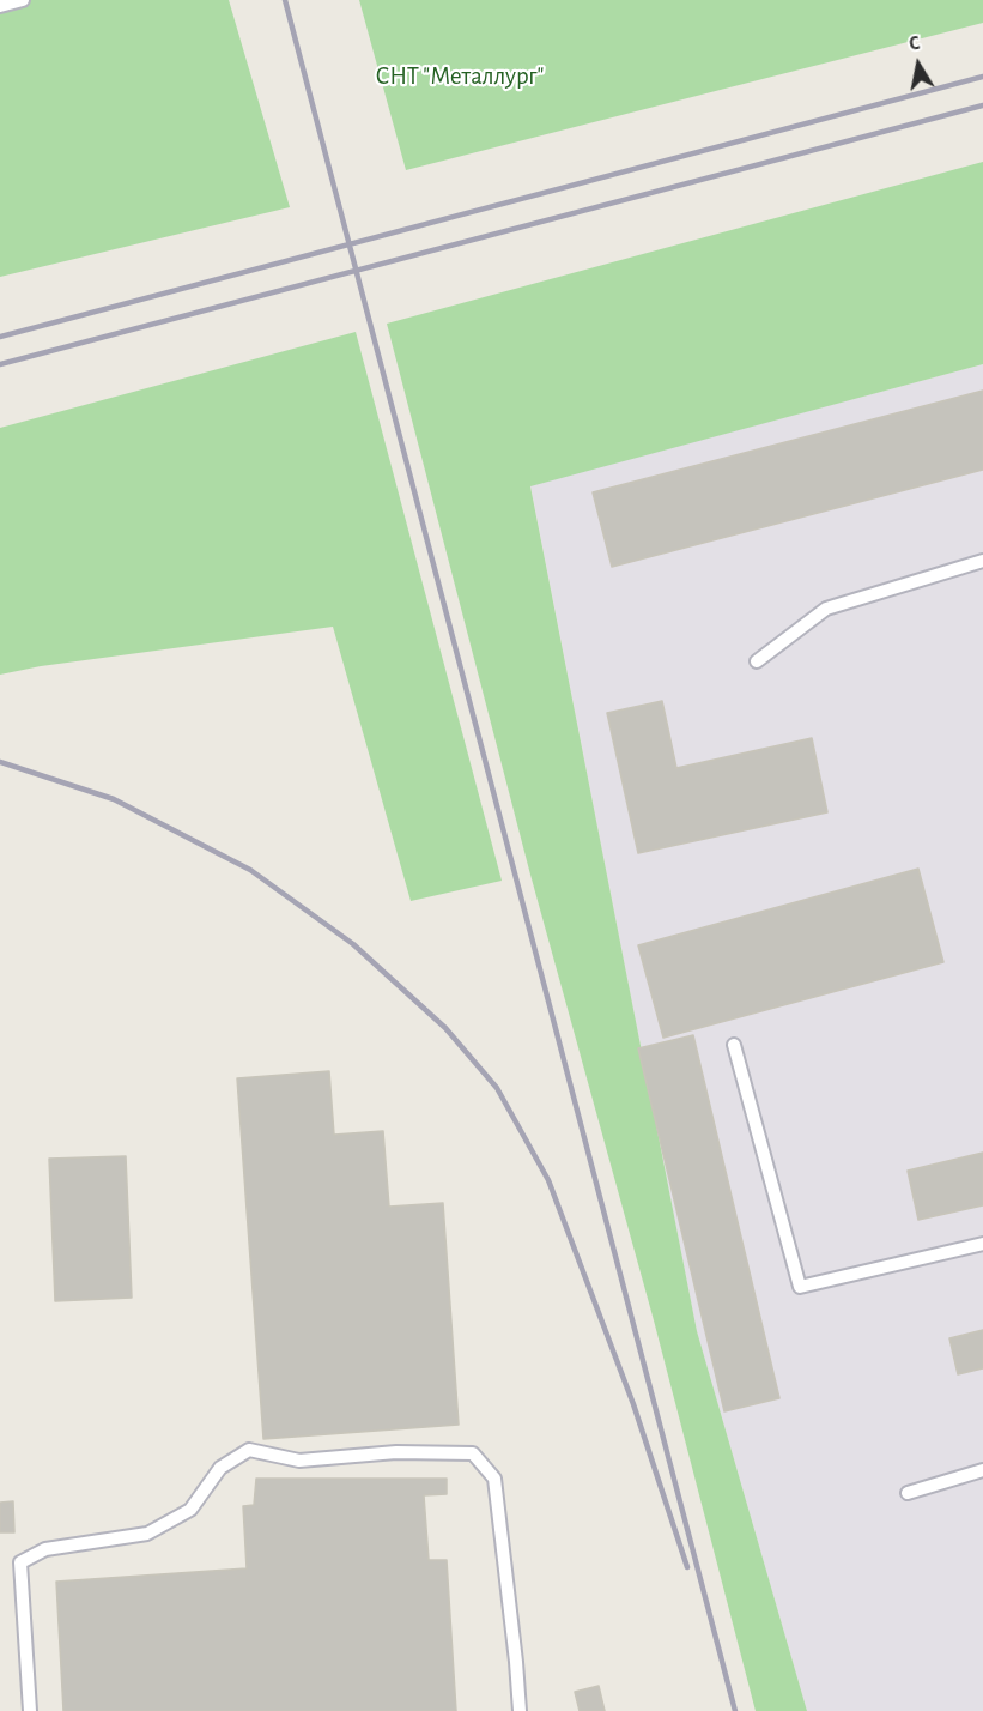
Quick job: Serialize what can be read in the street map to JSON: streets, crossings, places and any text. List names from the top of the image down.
{
  "parks": ["СНТ \"Металлург\""],
  "north": "top"
}
